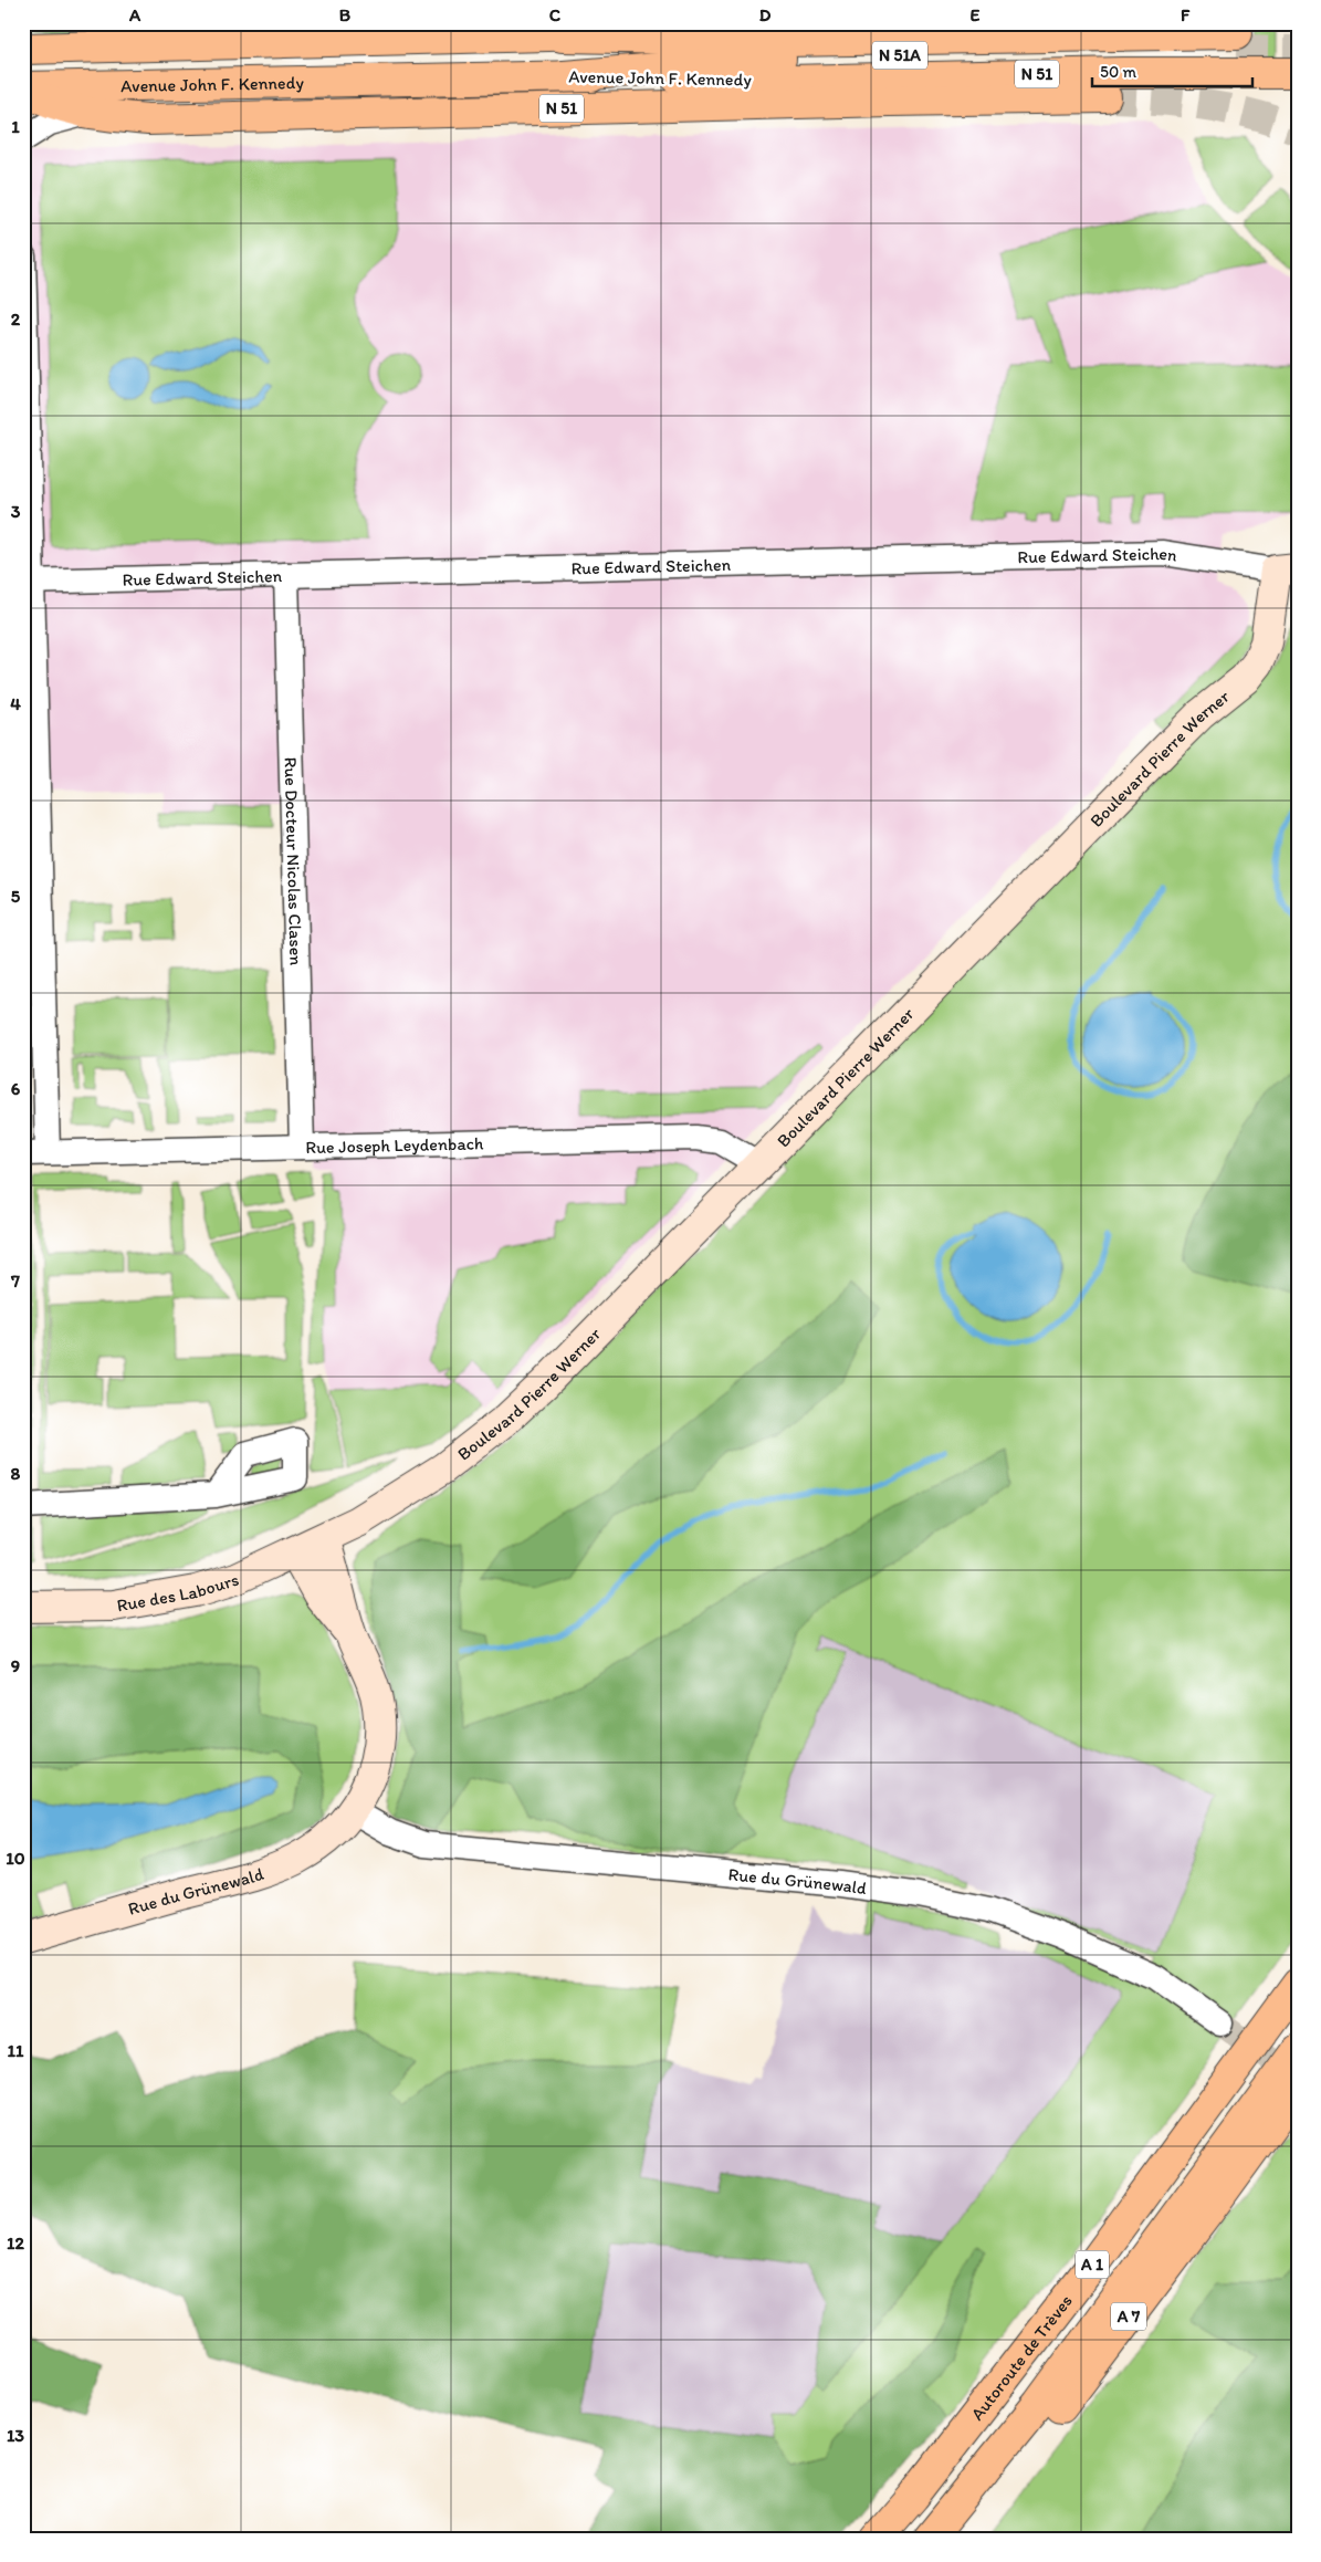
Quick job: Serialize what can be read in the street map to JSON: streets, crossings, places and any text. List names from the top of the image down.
{
  "streets": {
    "main road": [
      "N 51A",
      "N 51",
      "Avenue John F. Kennedy",
      "Boulevard Pierre Werner",
      "Rue des Labours",
      "Rue du Grünewald",
      "A 1",
      "A 7",
      "Autoroute de Trèves"
    ],
    "street": ["Rue Edward Steichen", "Rue Docteur Nicolas Clasen", "Rue Joseph Leydenbach"]
  },
  "crossings": [
    ["N 51A", "Avenue John F. Kennedy"],
    ["N 51", "Avenue John F. Kennedy"],
    ["Rue Edward Steichen", "Boulevard Pierre Werner"],
    ["Rue Edward Steichen", "Rue Docteur Nicolas Clasen"],
    ["Boulevard Pierre Werner", "Rue Joseph Leydenbach"],
    ["Boulevard Pierre Werner", "Rue des Labours"],
    ["Boulevard Pierre Werner", "Rue du Grünewald"],
    ["Rue Docteur Nicolas Clasen", "Rue Joseph Leydenbach"],
    ["Rue des Labours", "Rue du Grünewald"]
  ],
  "scale_bar": "50 m",
  "grid": {
    "columns": [
      "A",
      "B",
      "C",
      "D",
      "E",
      "F"
    ],
    "rows": [
      "1",
      "2",
      "3",
      "4",
      "5",
      "6",
      "7",
      "8",
      "9",
      "10",
      "11",
      "12",
      "13"
    ]
  }
}
